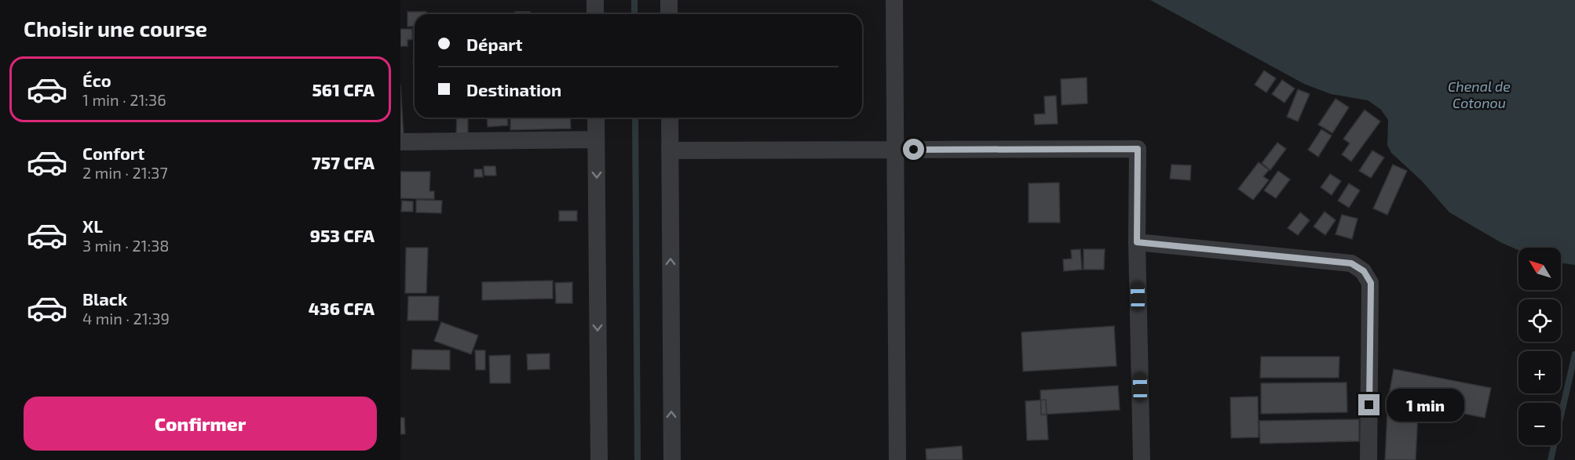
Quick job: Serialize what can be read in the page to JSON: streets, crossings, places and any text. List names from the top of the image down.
{
  "water": ["Chenal de Cotonou"],
  "north": "top left",
  "page": {
    "heading": "Choisir une course",
    "banner": ["Départ", "Destination"],
    "list": [
      {
        "name": "Éco",
        "note": "1 min · 21:36",
        "value": "561 CFA"
      },
      {
        "name": "Confort",
        "note": "2 min · 21:37",
        "value": "757 CFA"
      },
      {
        "name": "XL",
        "note": "3 min · 21:38",
        "value": "953 CFA"
      },
      {
        "name": "Black",
        "note": "4 min · 21:39",
        "value": "436 CFA"
      }
    ],
    "map_buttons": ["+", "−"],
    "buttons": "Confirmer",
    "bubble": "1 min"
  }
}
